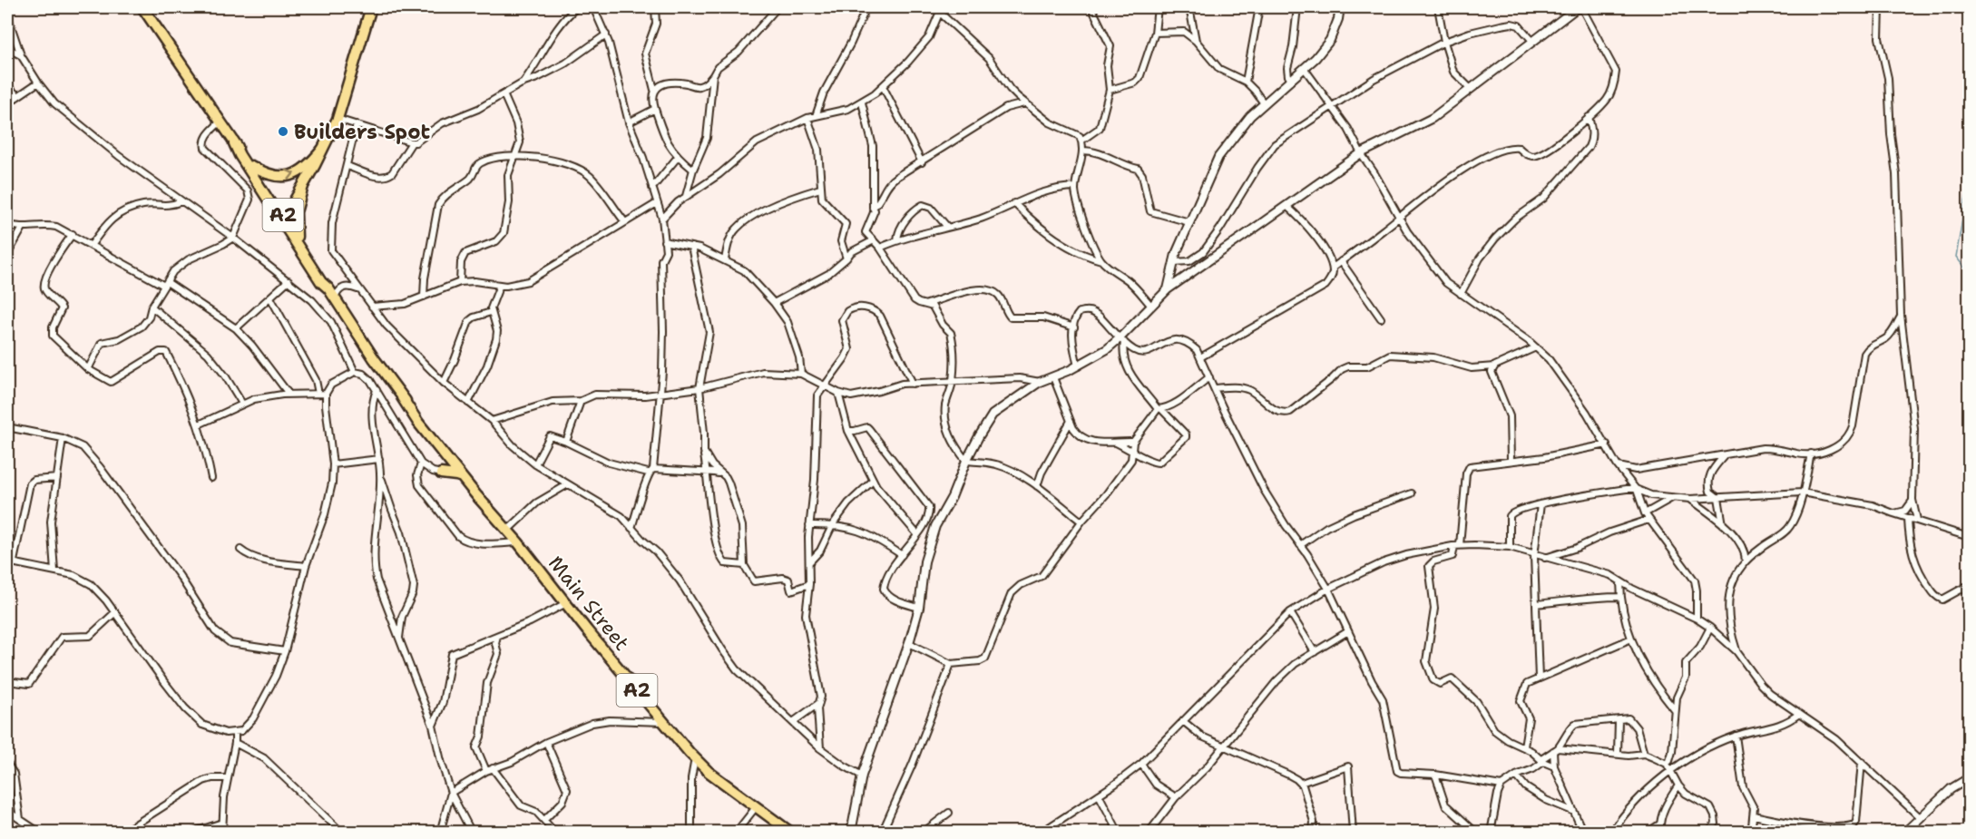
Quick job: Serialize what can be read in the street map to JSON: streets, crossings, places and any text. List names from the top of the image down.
{
  "streets": {
    "main road": ["A2", "Main Street"]
  },
  "crossings": [
    ["A2", "Main Street"]
  ],
  "places": ["Builders Spot"]
}
